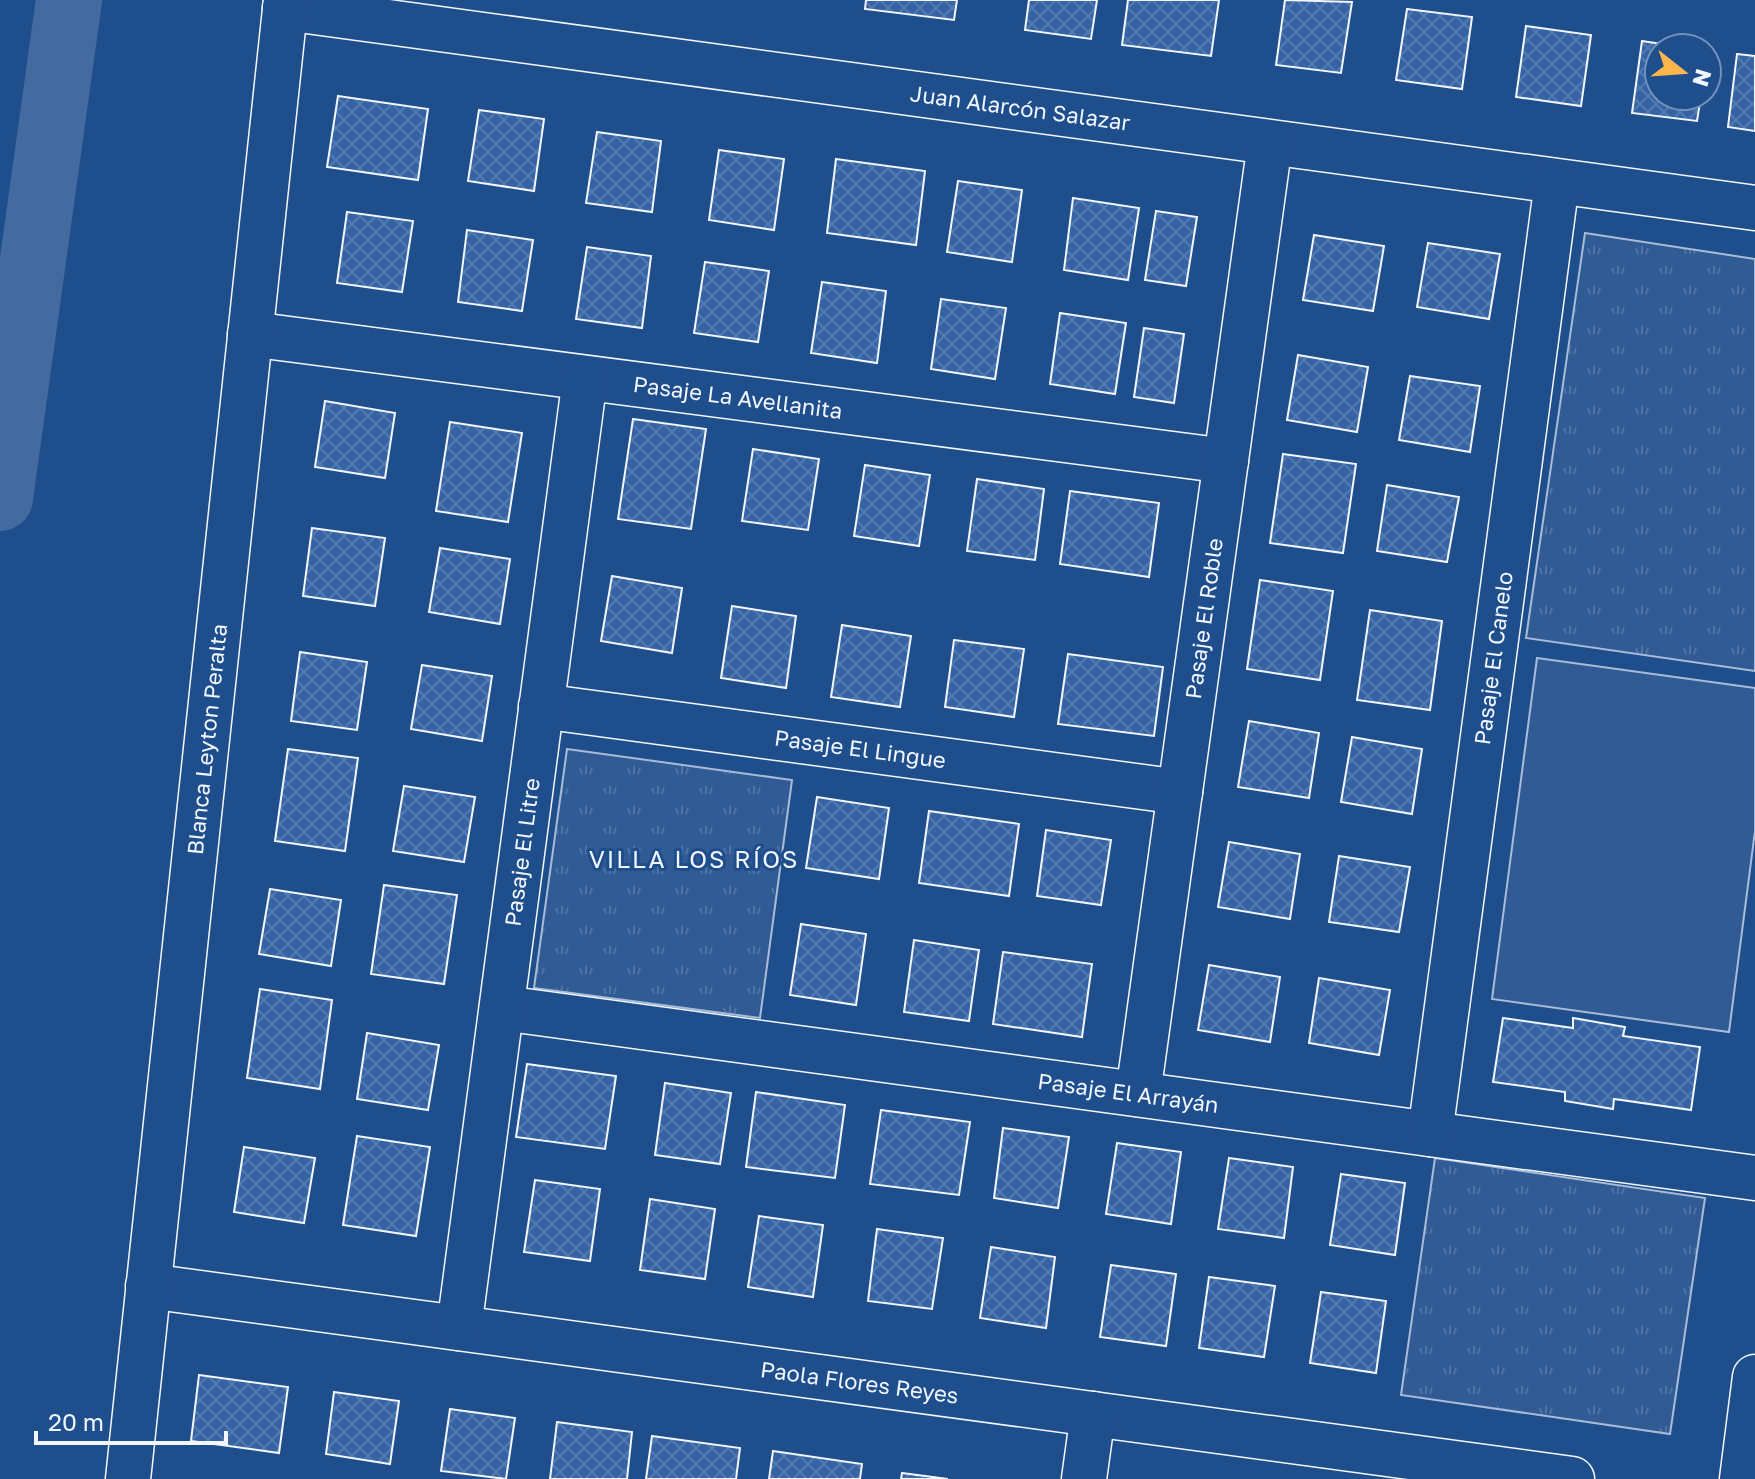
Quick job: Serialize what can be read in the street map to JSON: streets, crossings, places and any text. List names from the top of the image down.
{
  "streets": {
    "street": [
      "Juan Alarcón Salazar",
      "Pasaje La Avellanita",
      "Pasaje El Roble",
      "Pasaje El Canelo",
      "Blanca Leyton Peralta",
      "Pasaje El Lingue",
      "Pasaje El Litre",
      "Pasaje El Arrayán",
      "Paola Flores Reyes"
    ]
  },
  "crossings": [
    ["Juan Alarcón Salazar", "Pasaje El Roble"],
    ["Juan Alarcón Salazar", "Pasaje El Canelo"],
    ["Juan Alarcón Salazar", "Blanca Leyton Peralta"],
    ["Pasaje La Avellanita", "Pasaje El Roble"],
    ["Pasaje La Avellanita", "Blanca Leyton Peralta"],
    ["Pasaje La Avellanita", "Pasaje El Litre"],
    ["Pasaje El Roble", "Pasaje El Lingue"],
    ["Pasaje El Roble", "Pasaje El Arrayán"],
    ["Pasaje El Canelo", "Pasaje El Arrayán"],
    ["Blanca Leyton Peralta", "Paola Flores Reyes"],
    ["Pasaje El Lingue", "Pasaje El Litre"],
    ["Pasaje El Litre", "Pasaje El Arrayán"],
    ["Pasaje El Litre", "Paola Flores Reyes"]
  ],
  "districts": ["VILLA LOS RÍOS"],
  "scale_bar": "20 m",
  "north": "right"
}
